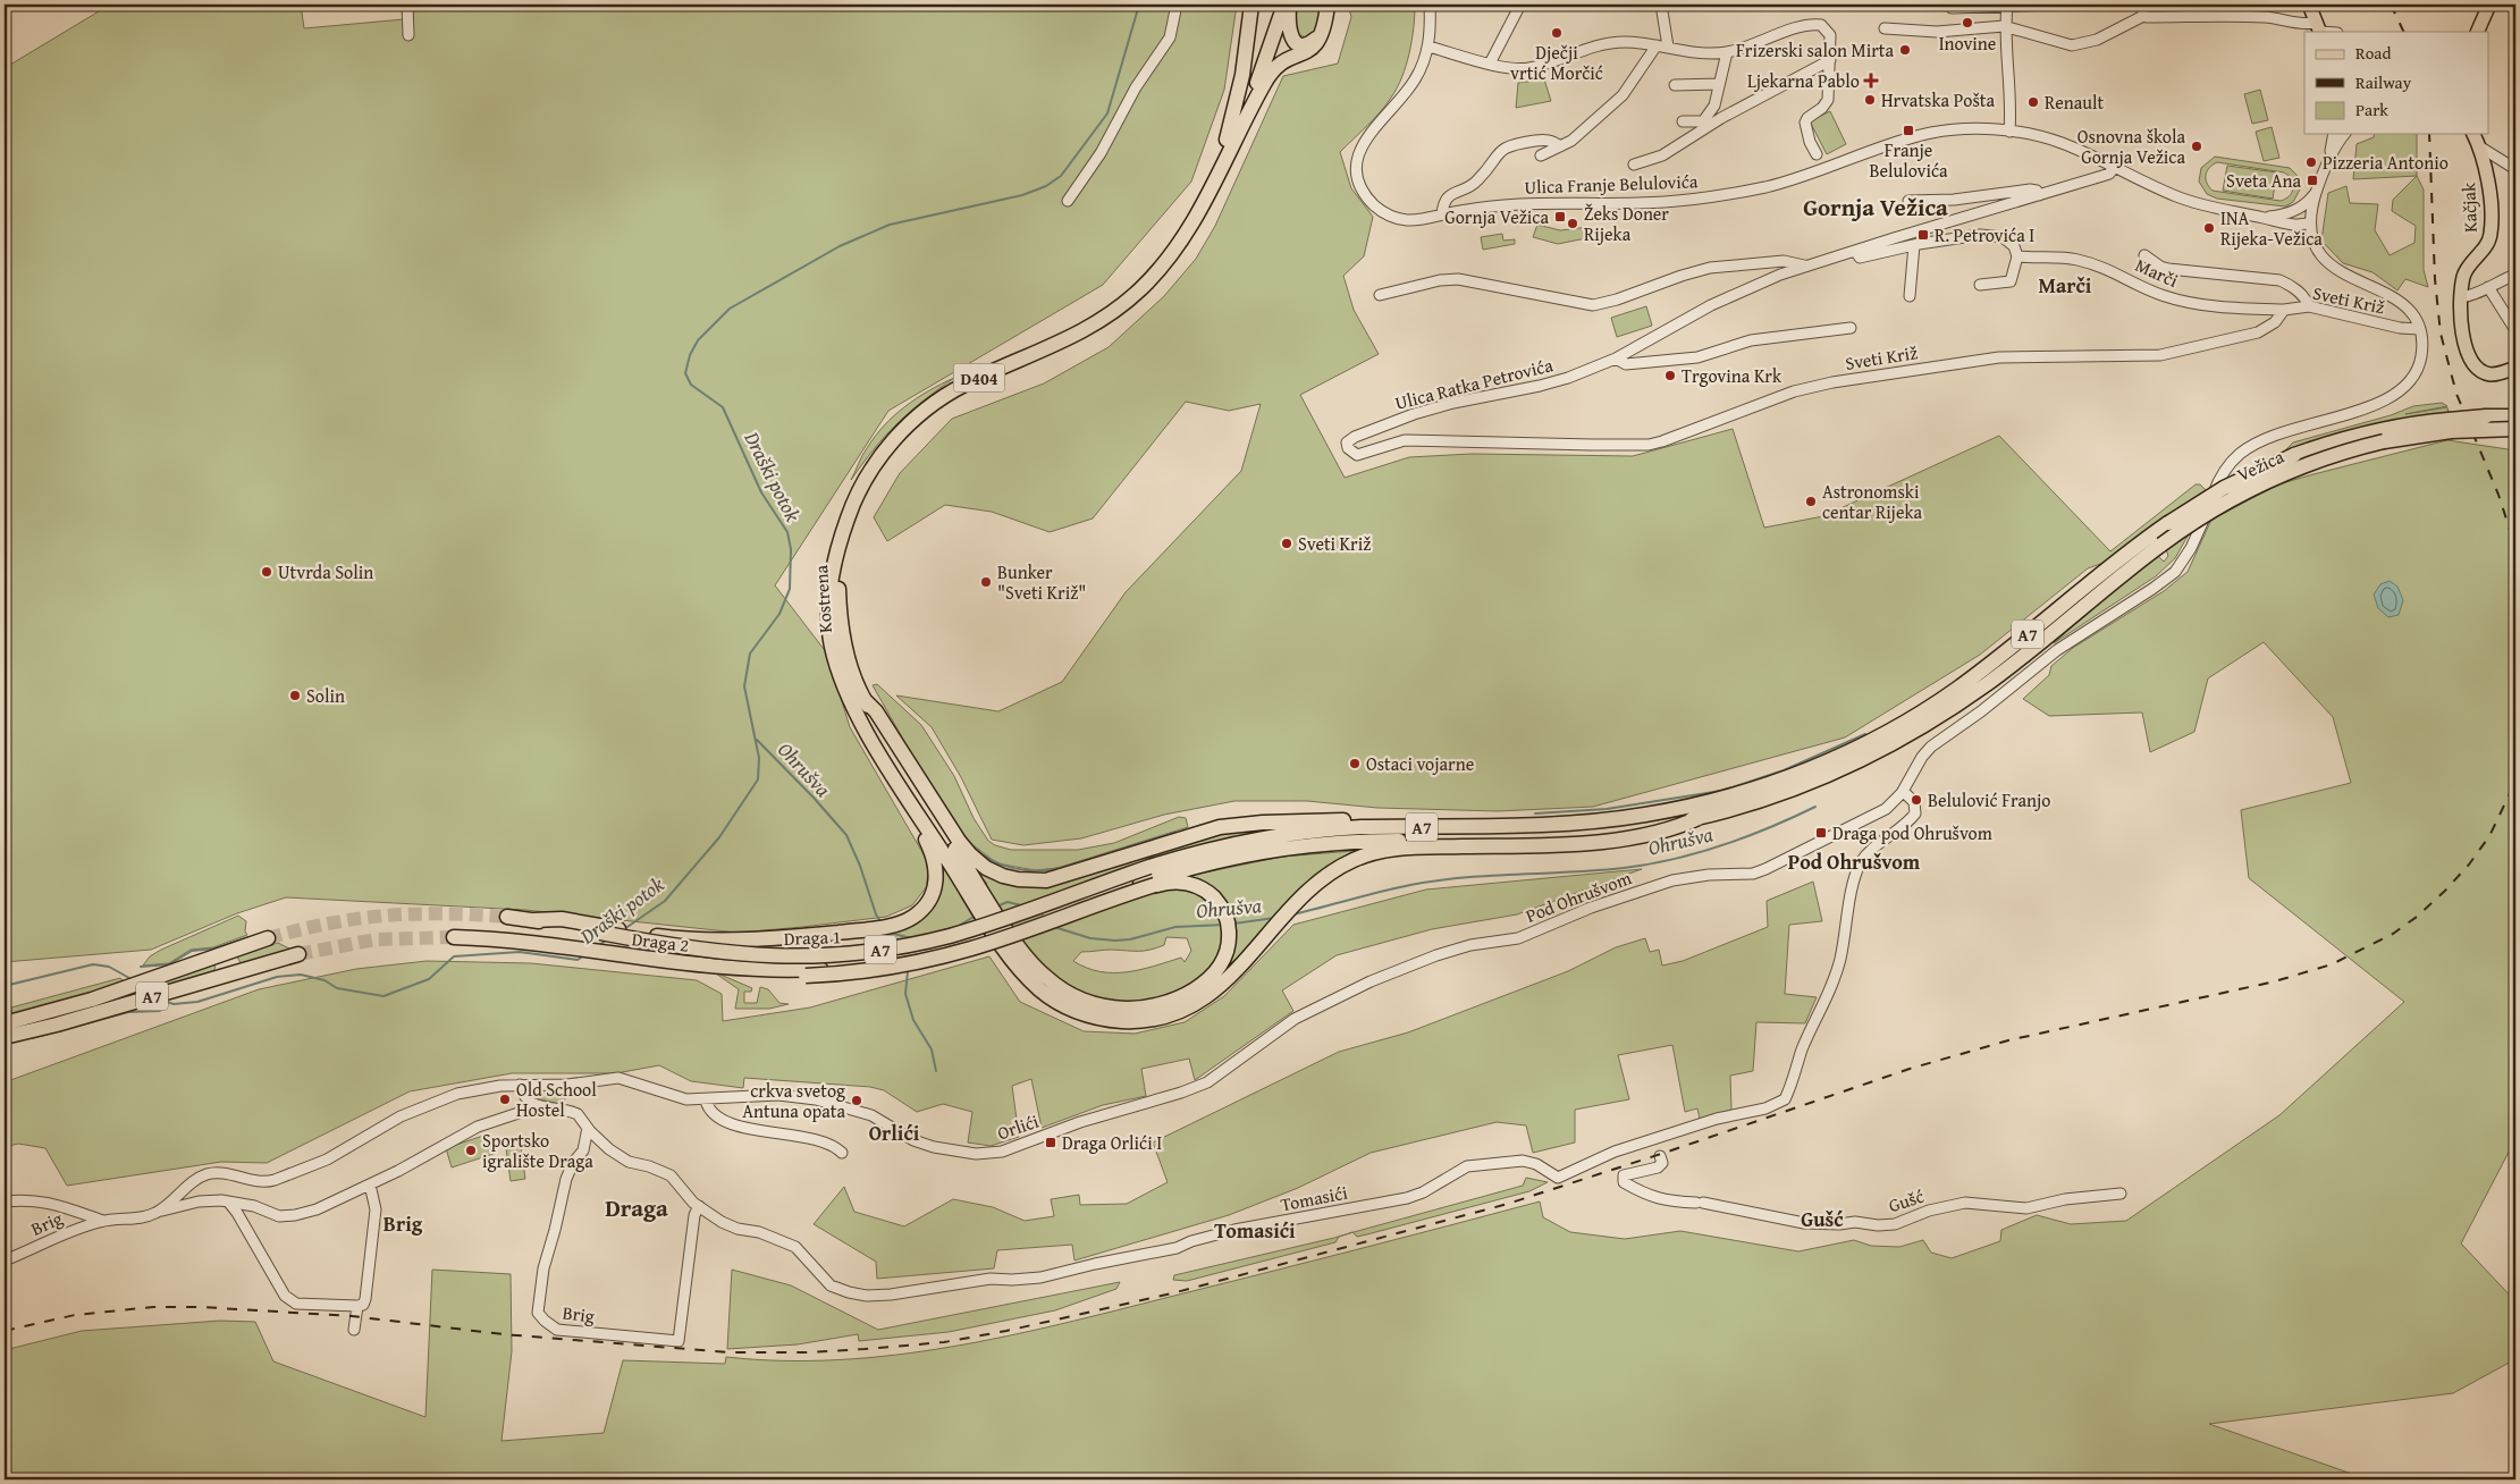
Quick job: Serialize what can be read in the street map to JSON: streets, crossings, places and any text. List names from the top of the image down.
{
  "streets": {
    "highway": [
      "D404",
      "Vežica",
      "Kostrena",
      "A7",
      "Draga 1",
      "Draga 2"
    ],
    "main road": ["Kačjak"],
    "street": [
      "Ulica Franje Belulovića",
      "Marči",
      "Sveti Križ",
      "Ulica Ratka Petrovića",
      "Pod Ohrušvom",
      "Orlići",
      "Tomasići",
      "Gušć",
      "Brig"
    ]
  },
  "crossings": [
    ["Ulica Franje Belulovića", "Ulica Ratka Petrovića"],
    ["Marči", "Sveti Križ"],
    ["Sveti Križ", "Ulica Ratka Petrovića"],
    ["Sveti Križ", "Pod Ohrušvom"],
    ["D404", "Kostrena"],
    ["Vežica", "A7"],
    ["A7", "Draga 1"],
    ["A7", "Draga 2"],
    ["Pod Ohrušvom", "Orlići"],
    ["Draga 1", "Draga 2"],
    ["Orlići", "Brig"],
    ["Tomasići", "Gušć"],
    ["Tomasići", "Brig"]
  ],
  "districts": [
    "Gornja Vežica",
    "Marči",
    "Pod Ohrušvom",
    "Orlići",
    "Draga",
    "Gušć",
    "Brig",
    "Tomasići"
  ],
  "water": ["Draški potok", "Ohrušva"],
  "places": {
    "other": [
      "Inovine",
      "Dječji vrtić Morčić",
      "Frizerski salon Mirta",
      "Hrvatska Pošta",
      "Renault",
      "Osnovna škola Gornja Vežica",
      "Pizzeria Antonio",
      "Žeks Doner Rijeka",
      "INA Rijeka-Vežica",
      "Trgovina Krk",
      "Astronomski centar Rijeka",
      "Sveti Križ",
      "Utvrda Solin",
      "Bunker \"Sveti Križ\"",
      "Solin",
      "Ostaci vojarne",
      "Belulović Franjo",
      "Old School Hostel",
      "crkva svetog Antuna opata",
      "Sportsko igralište Draga"
    ],
    "health": ["Ljekarna Pablo"],
    "transit": [
      "Franje Belulovića",
      "Sveta Ana",
      "Gornja Vežica",
      "R. Petrovića I",
      "Draga pod Ohrušvom",
      "Draga Orlići I"
    ]
  },
  "legend": ["Road", "Railway", "Park"]
}
